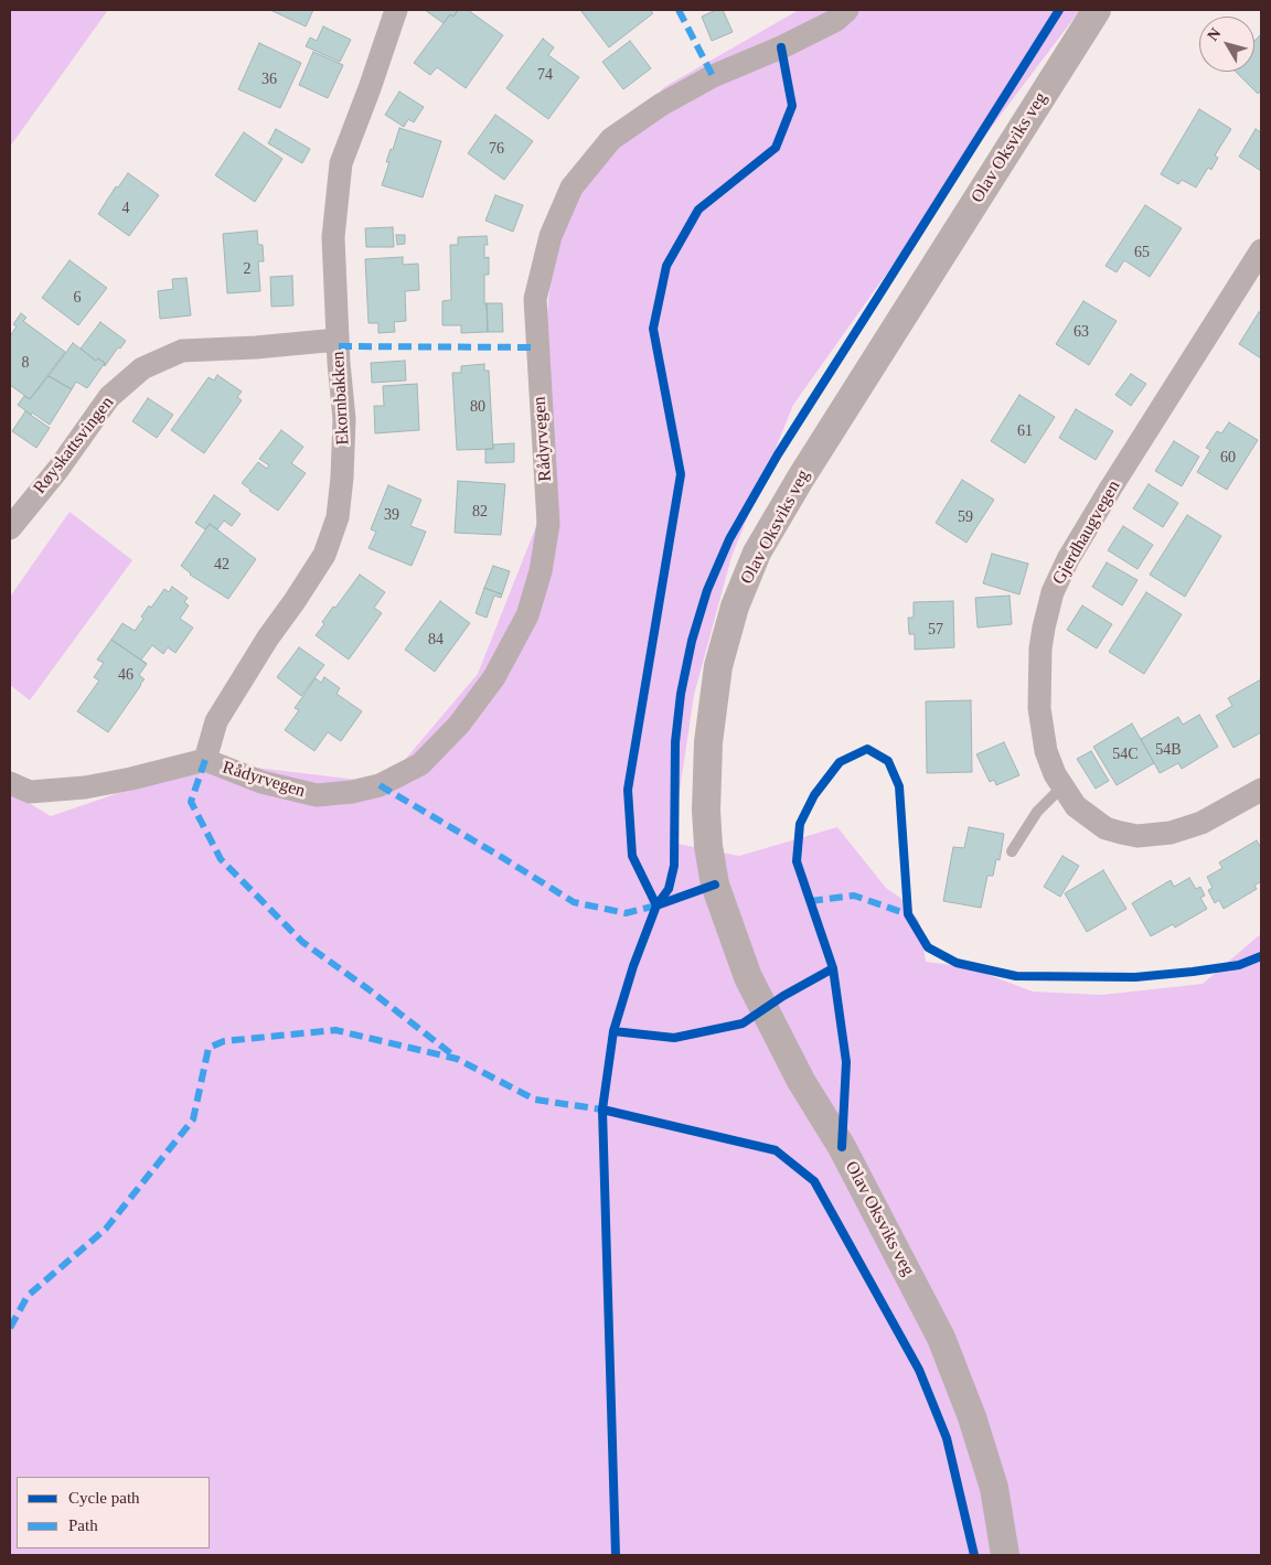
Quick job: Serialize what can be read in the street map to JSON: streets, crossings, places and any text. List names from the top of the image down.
{
  "streets": {
    "street": [
      "Olav Oksviks veg",
      "Ekornbakken",
      "Rådyrvegen",
      "Røyskattsvingen",
      "Gjerdhaugvegen"
    ]
  },
  "crossings": [
    ["Ekornbakken", "Rådyrvegen"],
    ["Ekornbakken", "Røyskattsvingen"]
  ],
  "house_numbers": [
    "74",
    "36",
    "76",
    "4",
    "65",
    "2",
    "6",
    "63",
    "8",
    "80",
    "61",
    "60",
    "82",
    "39",
    "59",
    "42",
    "57",
    "84",
    "46",
    "54B",
    "54C"
  ],
  "legend": ["Cycle path", "Path"],
  "north": "top left"
}
